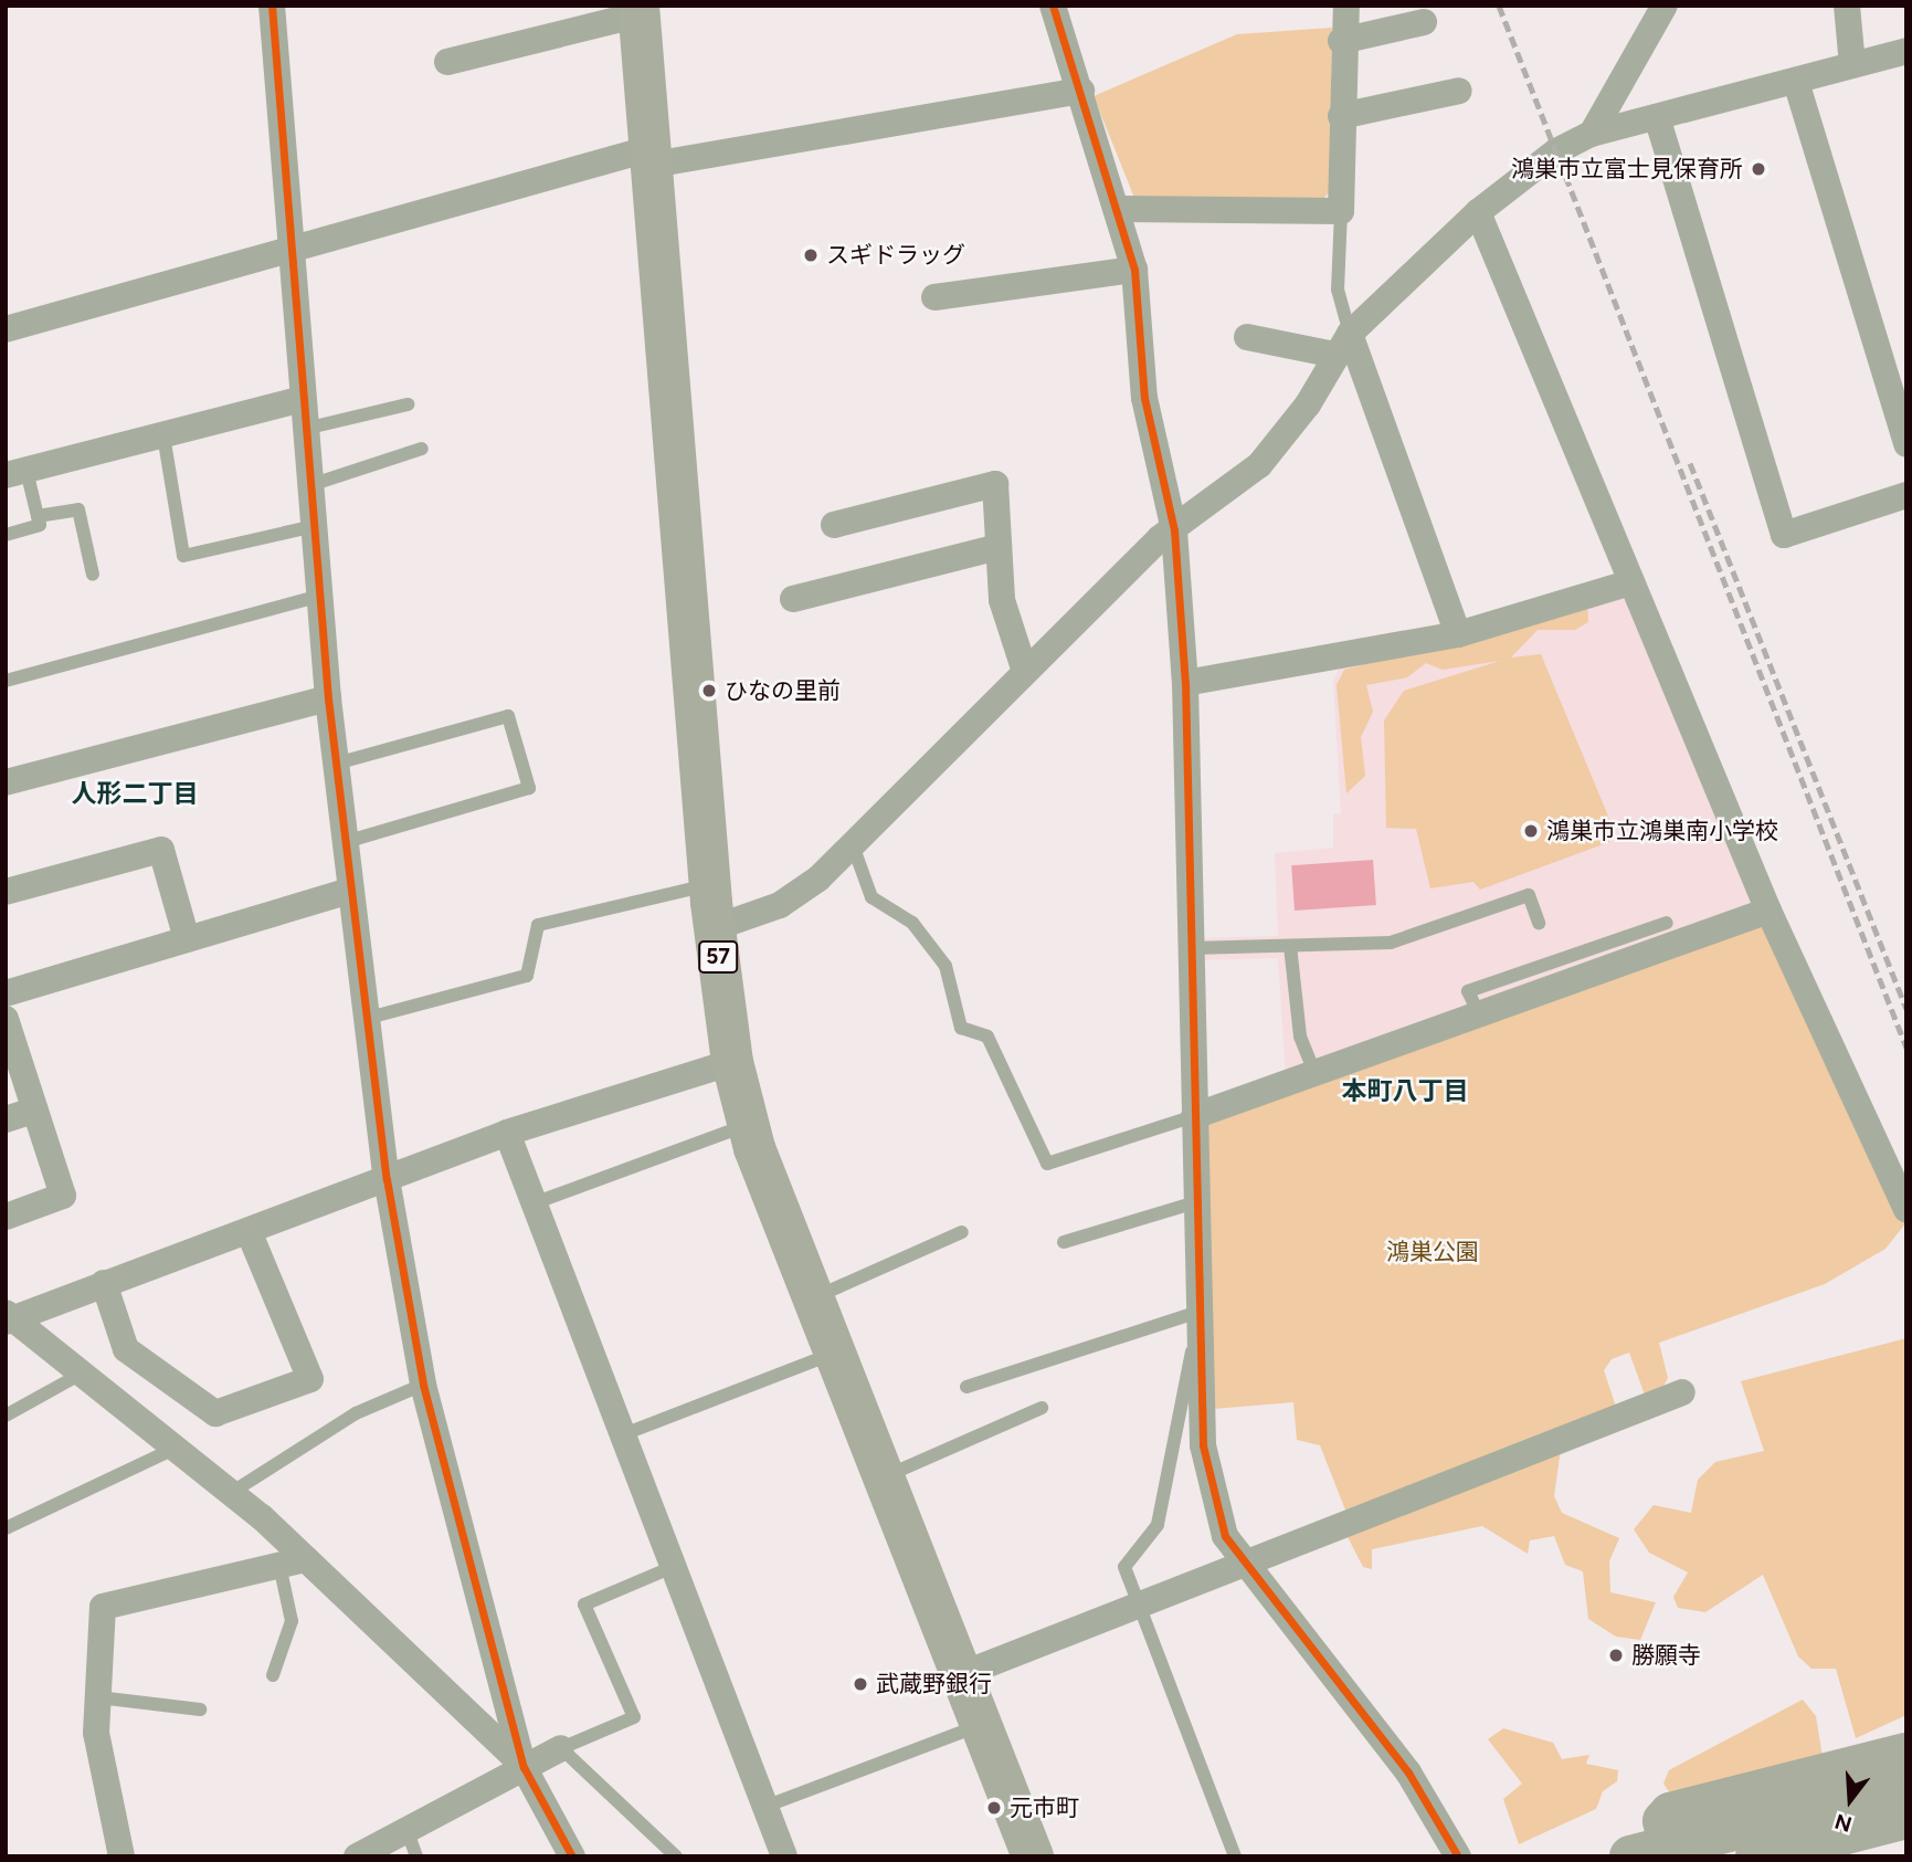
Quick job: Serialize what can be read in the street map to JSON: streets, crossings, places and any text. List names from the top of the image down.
{
  "streets": {
    "main road": ["57"]
  },
  "districts": ["人形二丁目", "本町八丁目"],
  "parks": ["鴻巣公園"],
  "places": [
    "鴻巣市立富士見保育所",
    "スギドラッグ",
    "ひなの里前",
    "鴻巣市立鴻巣南小学校",
    "勝願寺",
    "武蔵野銀行",
    "元市町"
  ],
  "north": "bottom"
}
